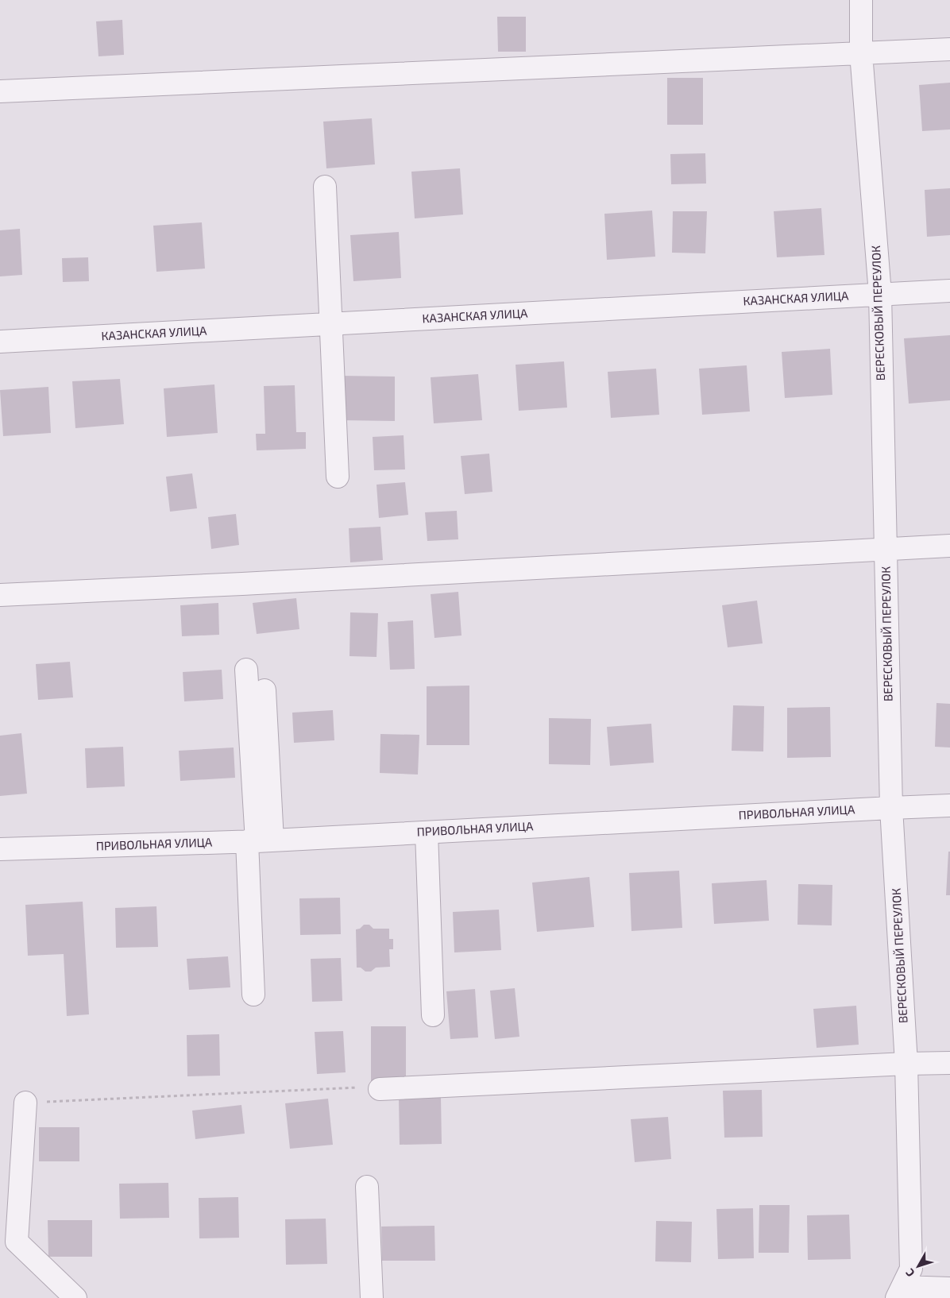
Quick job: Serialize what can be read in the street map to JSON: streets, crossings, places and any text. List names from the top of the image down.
{
  "streets": {
    "street": ["КАЗАНСКАЯ УЛИЦА", "ВЕРЕСКОВЫЙ ПЕРЕУЛОК", "ПРИВОЛЬНАЯ УЛИЦА"]
  },
  "crossings": [
    ["КАЗАНСКАЯ УЛИЦА", "ВЕРЕСКОВЫЙ ПЕРЕУЛОК"],
    ["ВЕРЕСКОВЫЙ ПЕРЕУЛОК", "ПРИВОЛЬНАЯ УЛИЦА"]
  ],
  "north": "bottom left"
}
